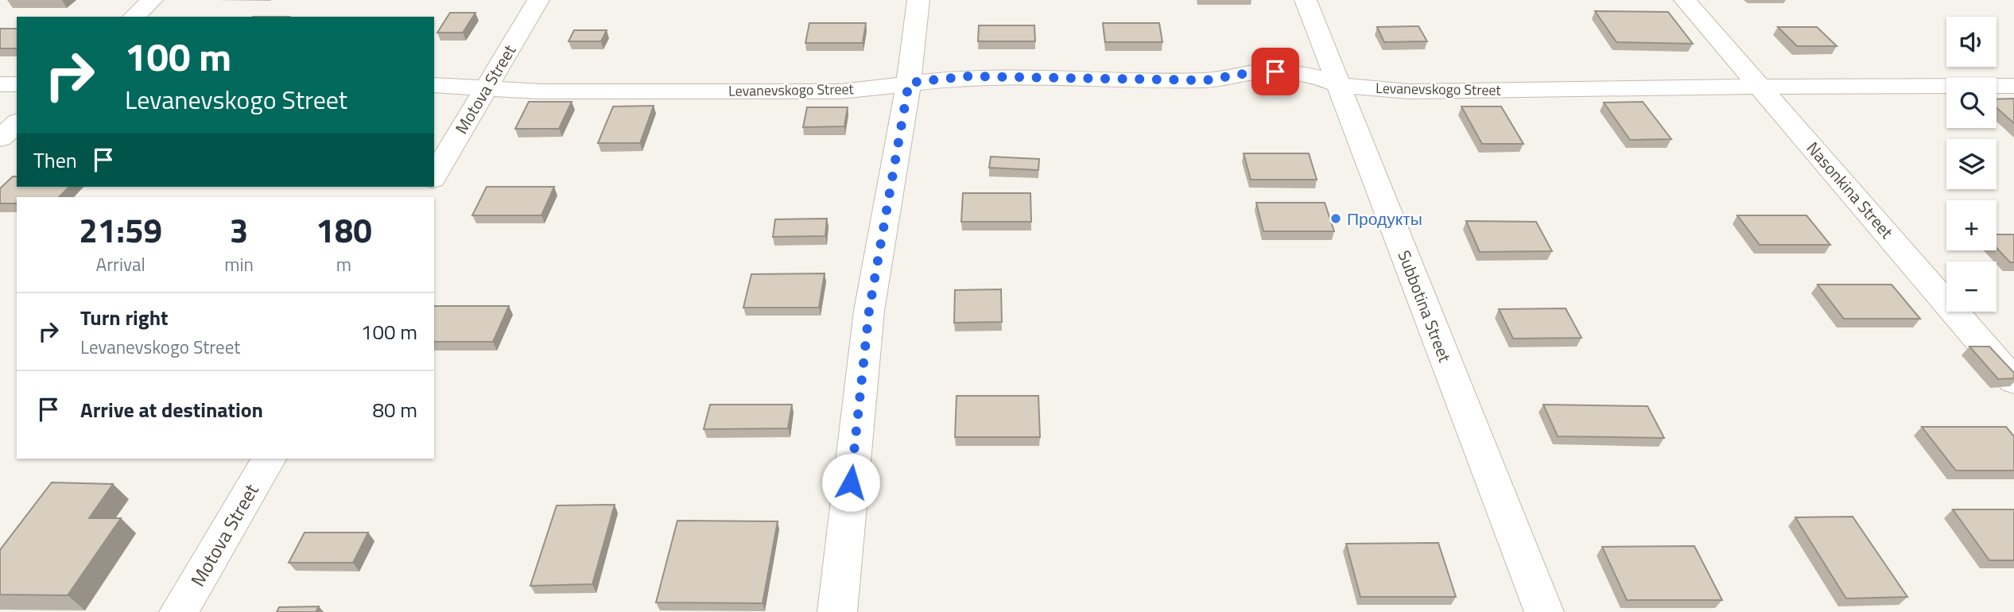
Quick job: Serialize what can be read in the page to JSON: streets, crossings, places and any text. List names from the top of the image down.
{
  "streets": {
    "street": [
      "Motova Street",
      "Levanevskogo Street",
      "Nasonkina Street",
      "Subbotina Street"
    ]
  },
  "crossings": [
    ["Motova Street", "Levanevskogo Street"],
    ["Levanevskogo Street", "Nasonkina Street"],
    ["Levanevskogo Street", "Subbotina Street"]
  ],
  "places": ["Продукты"],
  "page": {
    "map_buttons": ["+", "−"],
    "turn": ["100 m", "Levanevskogo Street"],
    "then": "Then",
    "eta": [
      "21:59",
      "Arrival",
      "3",
      "min",
      "180",
      "m"
    ],
    "list": [
      {
        "name": "Turn right",
        "note": "Levanevskogo Street",
        "value": "100 m"
      },
      {
        "name": "Arrive at destination",
        "value": "80 m"
      }
    ]
  }
}
